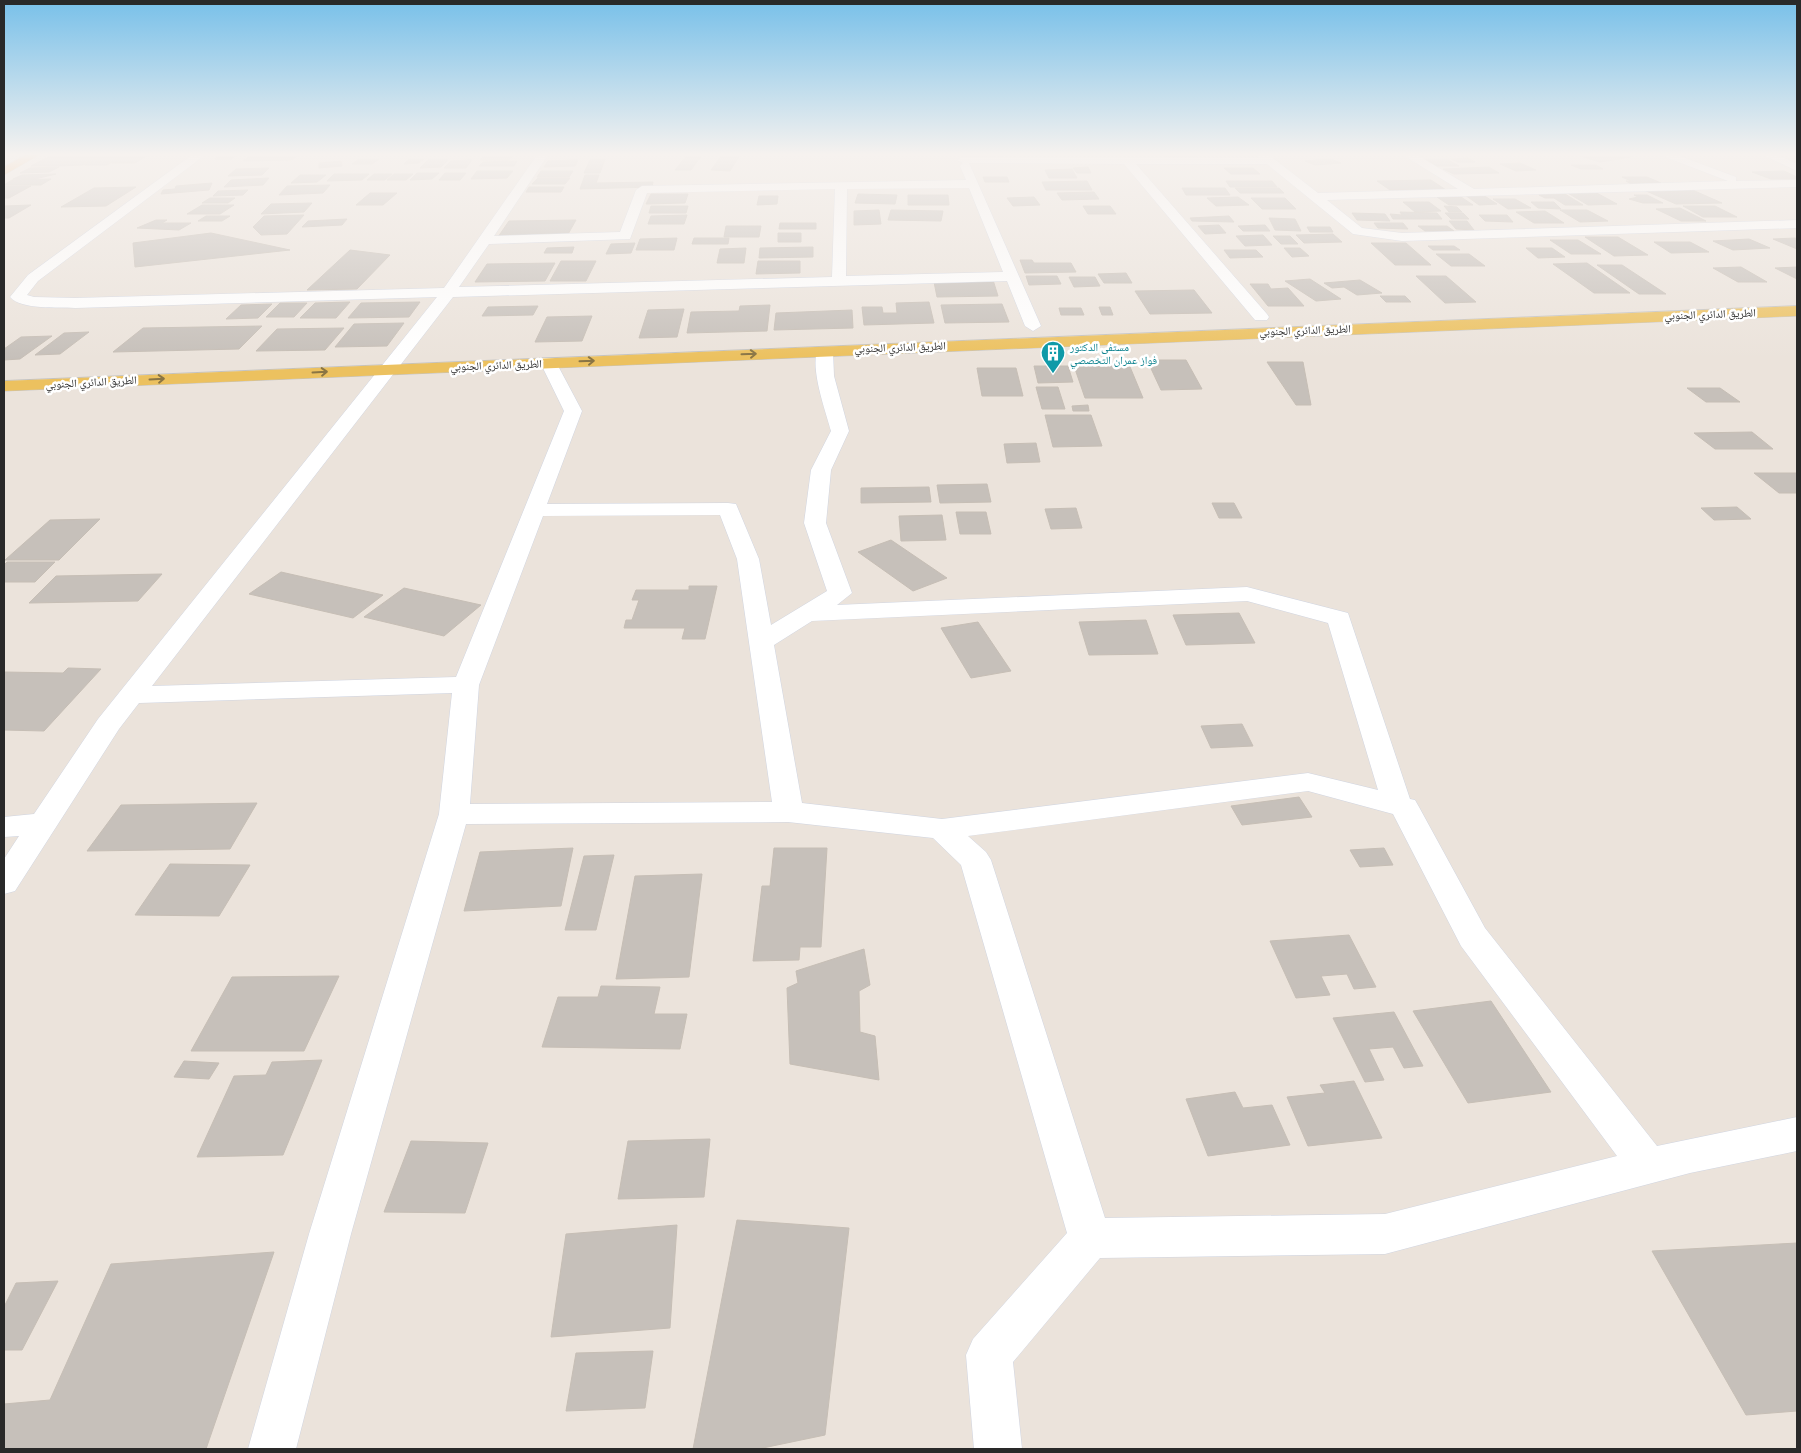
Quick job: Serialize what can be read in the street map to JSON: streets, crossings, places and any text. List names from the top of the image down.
{
  "streets": {
    "main road": ["الطريق الدائري الجنوبي"]
  },
  "places": {
    "building": ["مستفى الدكتور فواز عمران التخصصي"]
  }
}
